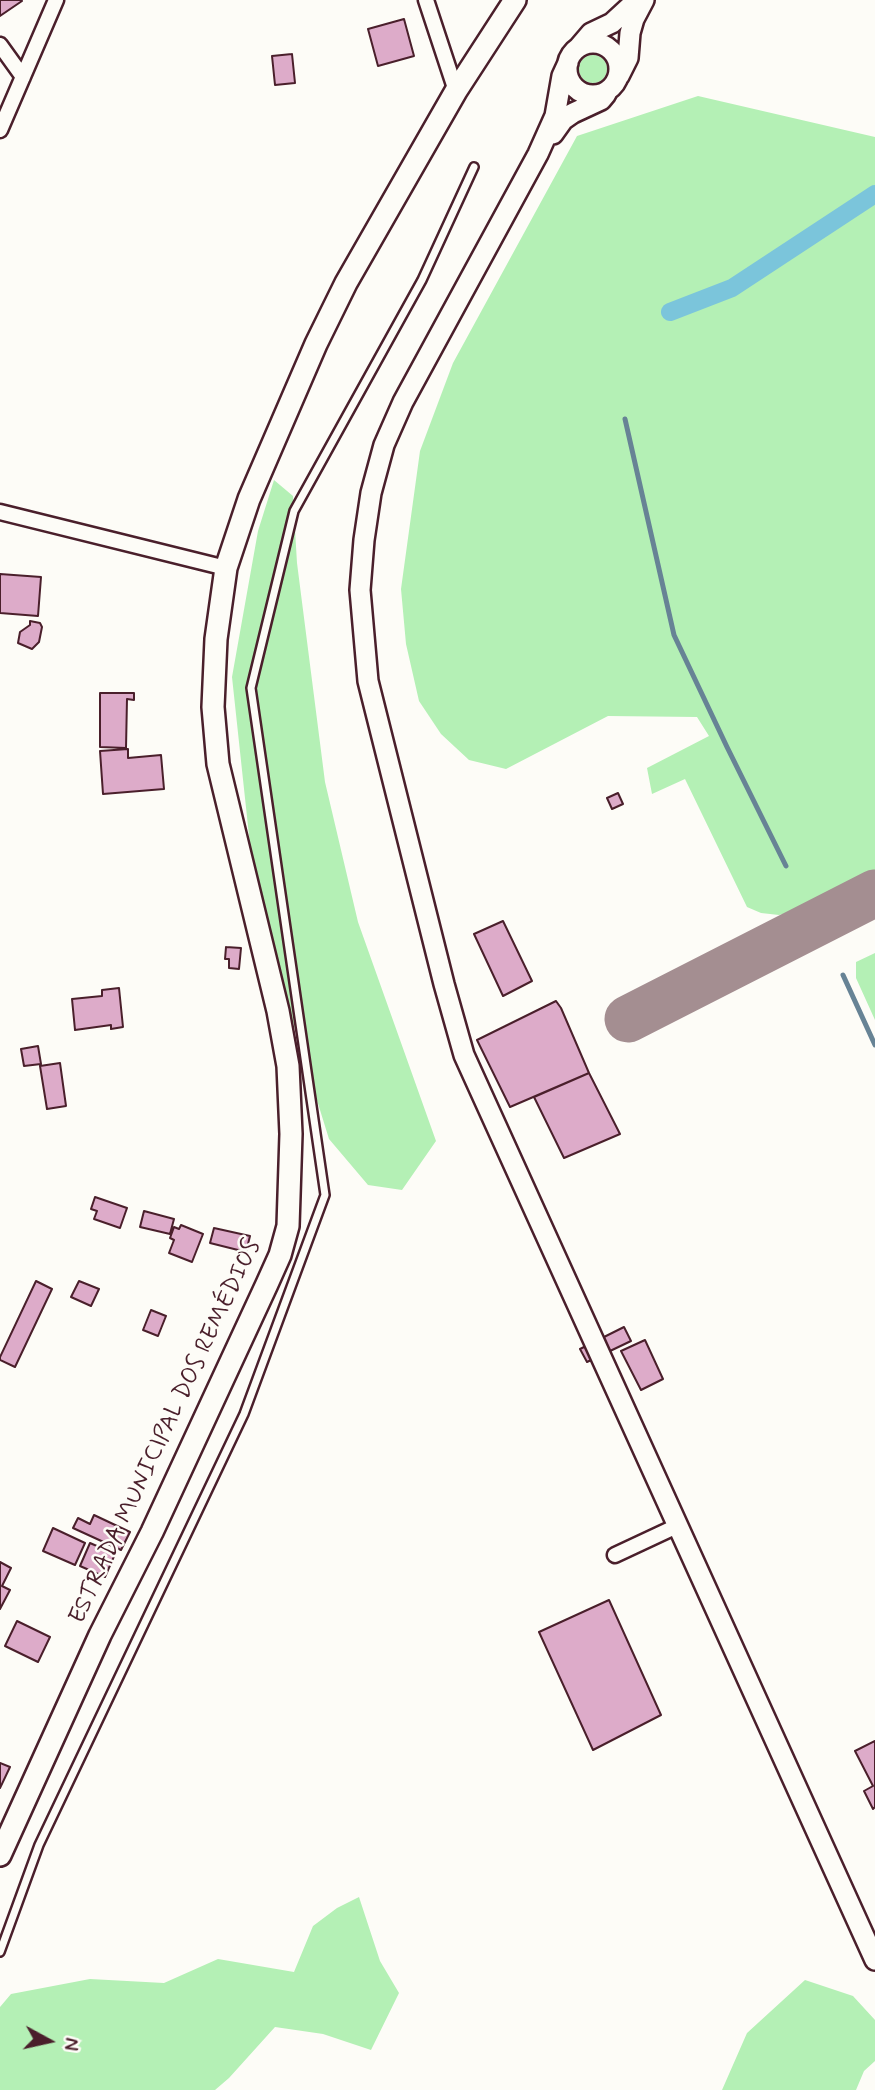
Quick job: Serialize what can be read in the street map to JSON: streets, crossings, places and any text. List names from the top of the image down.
{
  "streets": {
    "main road": ["ESTRADA MUNICIPAL DOS REMÉDIOS"]
  },
  "north": "right"
}
